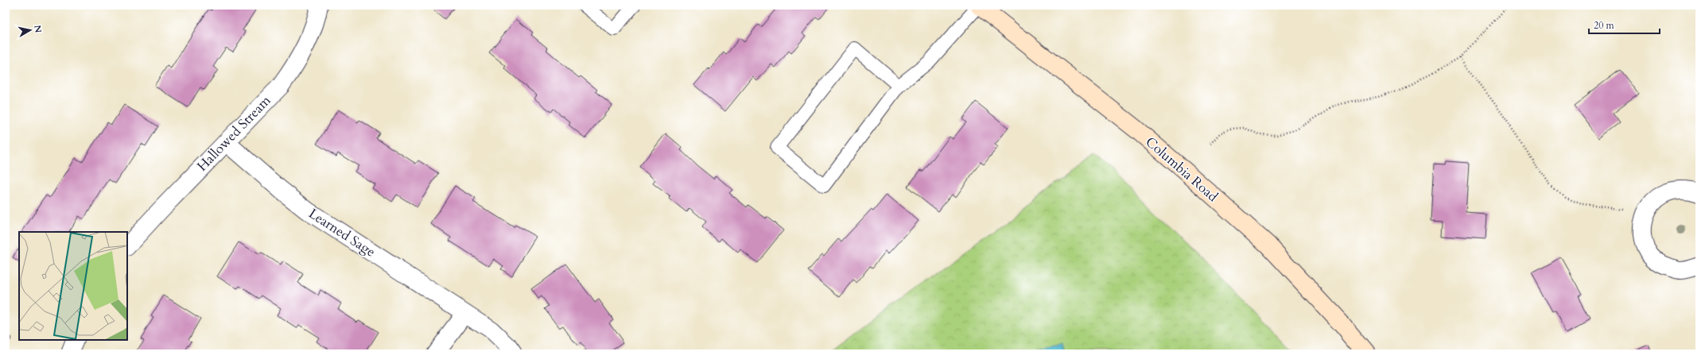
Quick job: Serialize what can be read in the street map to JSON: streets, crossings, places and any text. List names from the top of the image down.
{
  "streets": {
    "street": ["Hallowed Stream", "Columbia Road", "Learned Sage"]
  },
  "crossings": [
    ["Hallowed Stream", "Learned Sage"]
  ],
  "scale_bar": "20 m",
  "north": "right"
}
